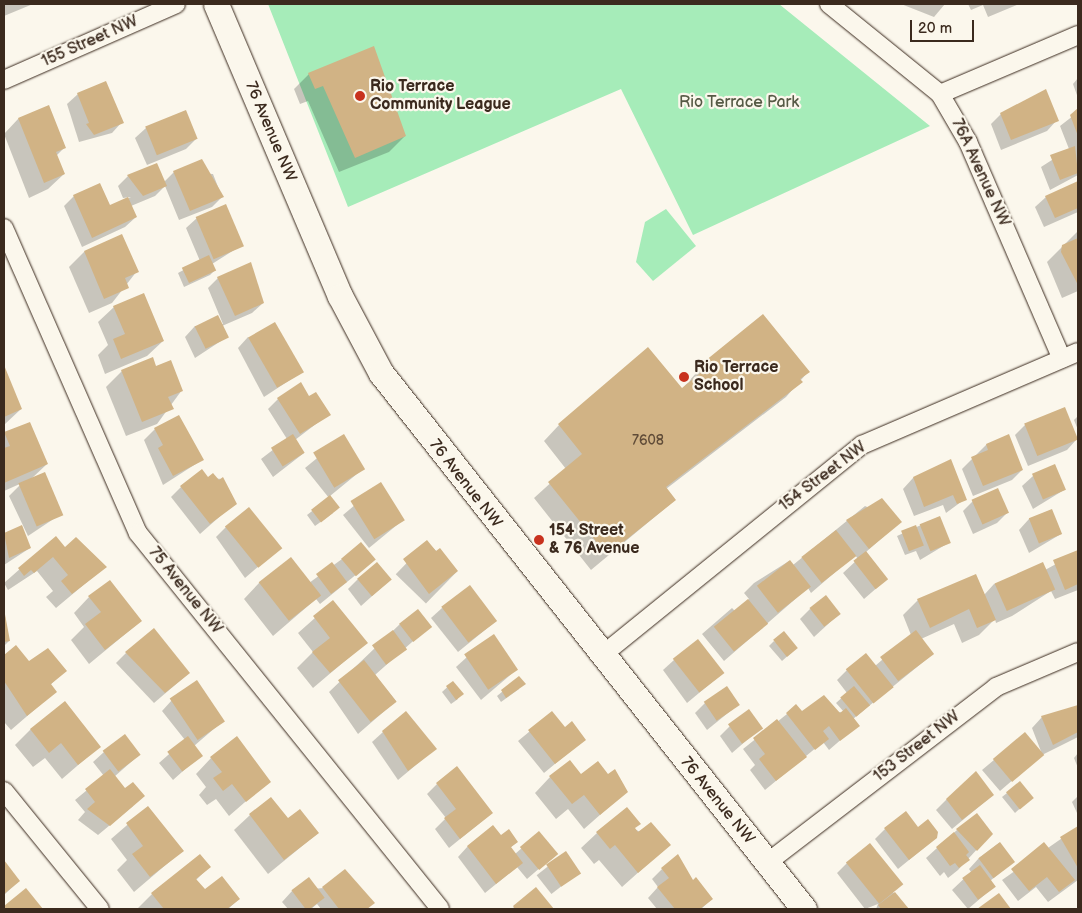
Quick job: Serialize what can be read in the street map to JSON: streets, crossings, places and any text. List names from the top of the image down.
{
  "streets": {
    "street": [
      "155 Street NW",
      "76 Avenue NW",
      "76A Avenue NW",
      "154 Street NW",
      "75 Avenue NW",
      "153 Street NW"
    ]
  },
  "crossings": [
    ["76 Avenue NW", "154 Street NW"],
    ["76 Avenue NW", "153 Street NW"],
    ["76A Avenue NW", "154 Street NW"]
  ],
  "parks": ["Rio Terrace Park"],
  "places": ["Rio Terrace Community League", "Rio Terrace School", "154 Street & 76 Avenue"],
  "house_numbers": ["7608"],
  "scale_bar": "20 m"
}
